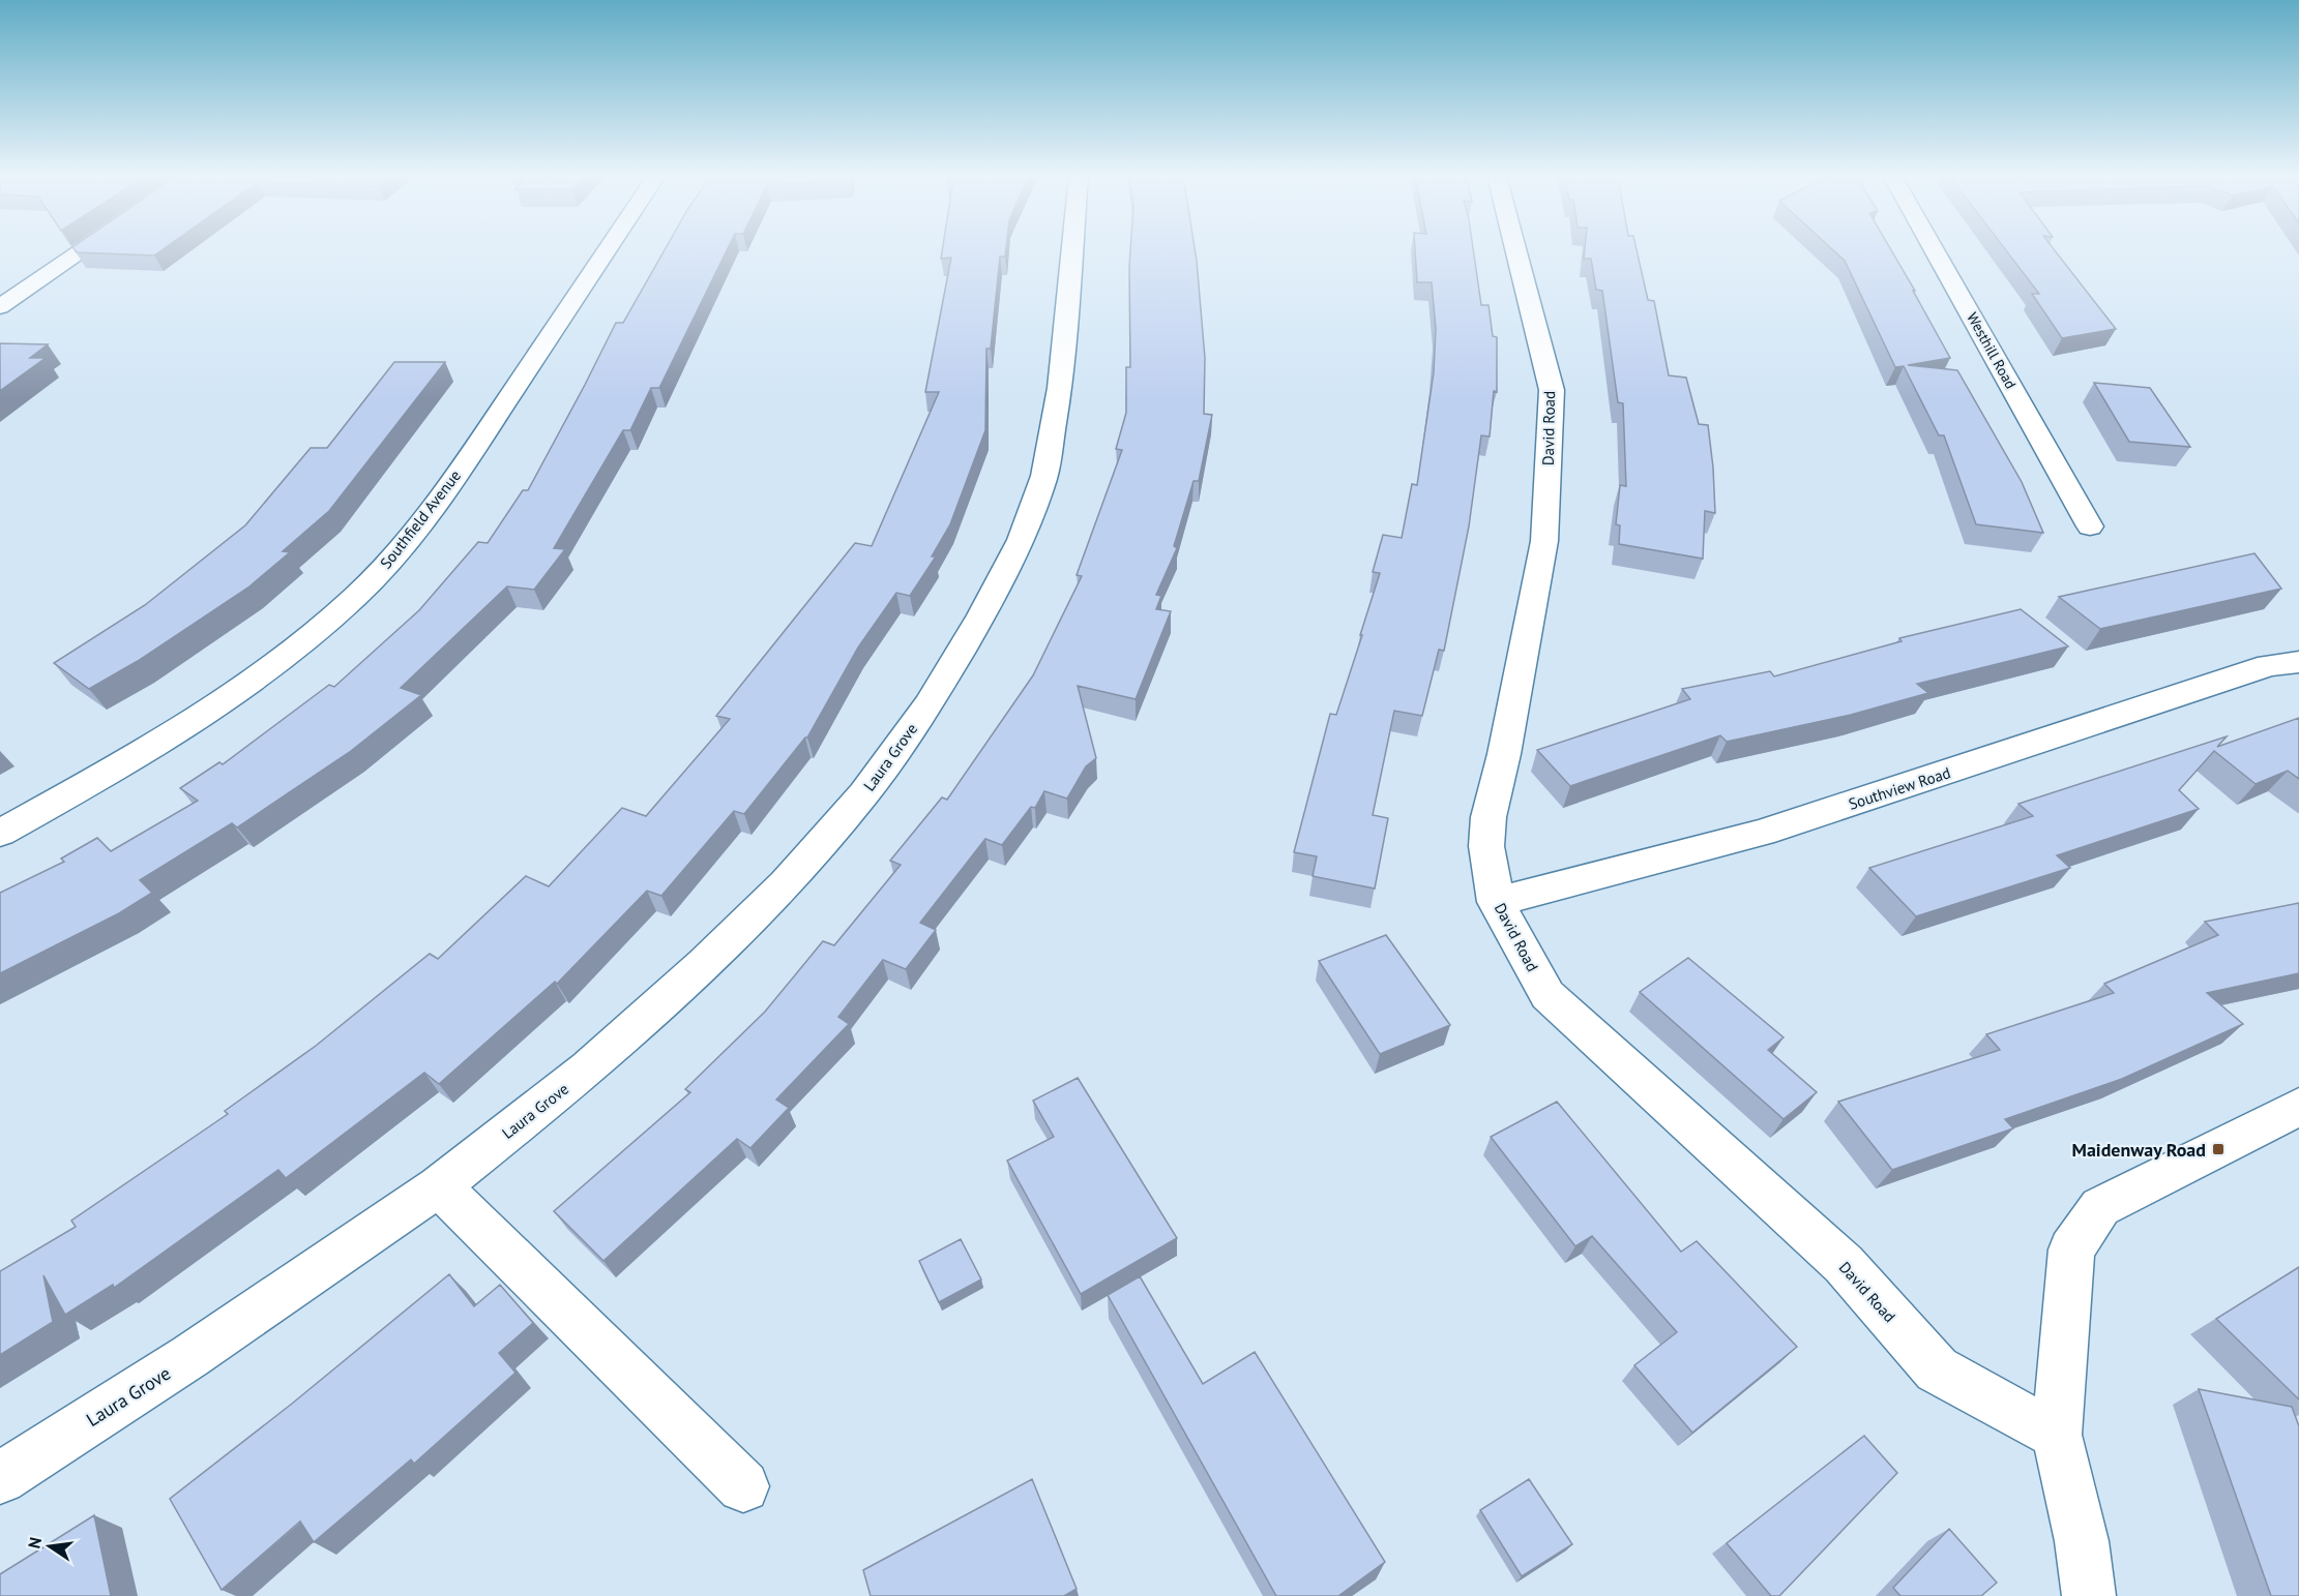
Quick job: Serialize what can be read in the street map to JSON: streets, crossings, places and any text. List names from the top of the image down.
{
  "streets": {
    "street": [
      "Westhill Road",
      "David Road",
      "Southfield Avenue",
      "Laura Grove",
      "Southview Road"
    ]
  },
  "crossings": [
    ["David Road", "Southview Road"]
  ],
  "places": {
    "transit": ["Maidenway Road"]
  },
  "north": "left"
}
